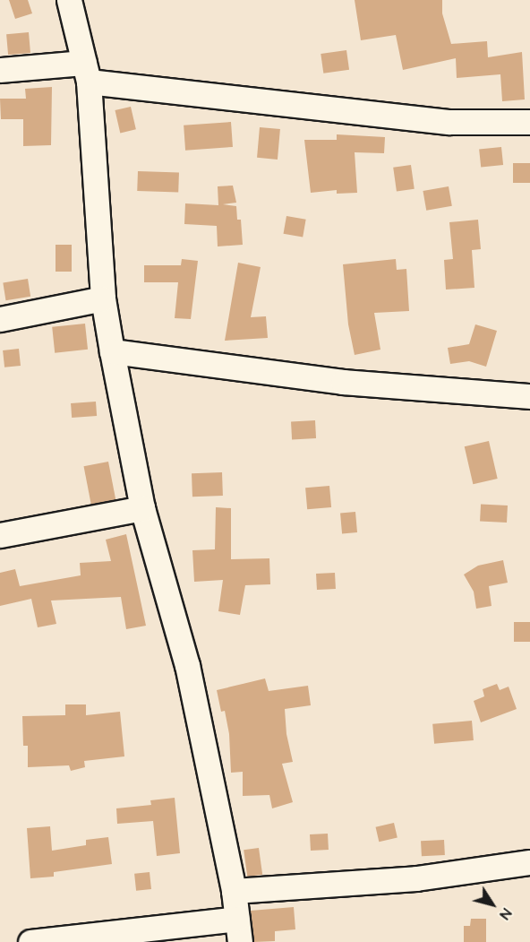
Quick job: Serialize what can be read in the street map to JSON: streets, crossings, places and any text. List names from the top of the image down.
{
  "north": "bottom right"
}
